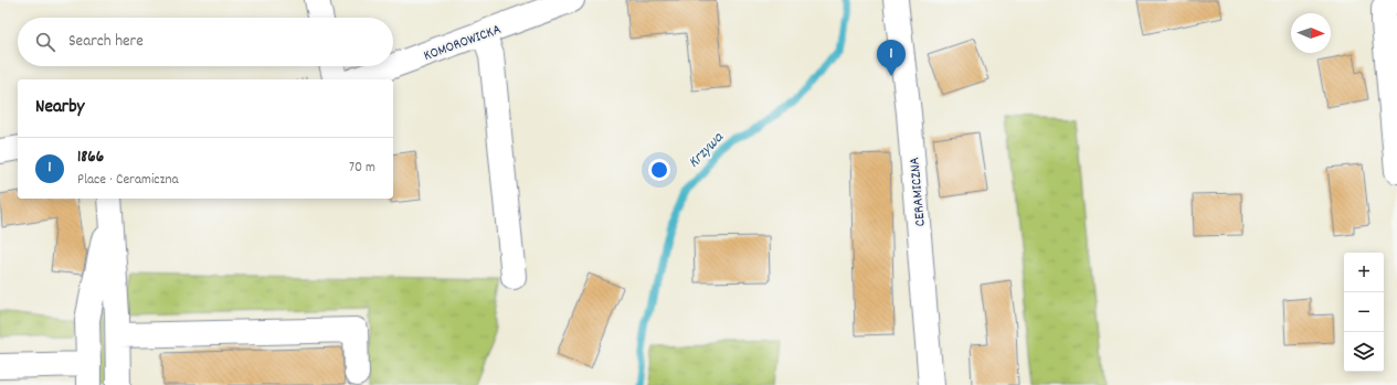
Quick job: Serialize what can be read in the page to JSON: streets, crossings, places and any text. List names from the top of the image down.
{
  "streets": {
    "street": ["KOMOROWICKA", "CERAMICZNA"]
  },
  "water": ["Krzywa"],
  "north": "right",
  "page": {
    "search": "Search here",
    "pins": "1",
    "heading": "Nearby",
    "list": [
      {
        "mark": "1",
        "name": "1866",
        "note": "Place · Ceramiczna",
        "value": "70 m"
      }
    ],
    "map_buttons": ["+", "−"]
  }
}
